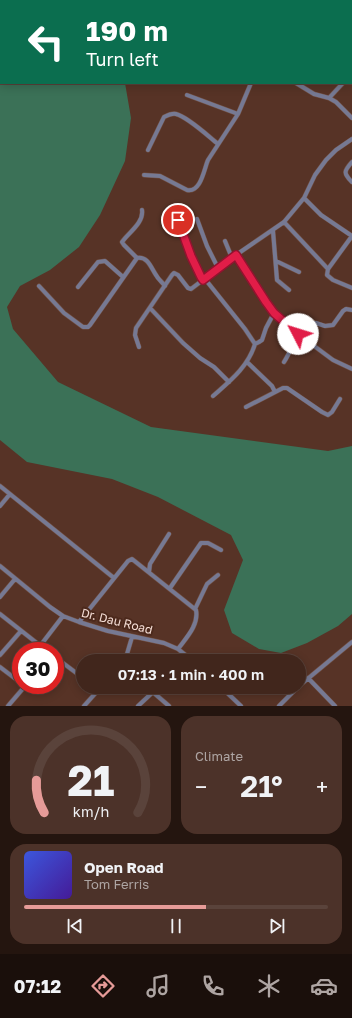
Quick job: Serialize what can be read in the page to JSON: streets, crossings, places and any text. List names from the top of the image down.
{
  "streets": {
    "street": ["Dr. Dau Road"]
  },
  "page": {
    "turn": ["190 m", "Turn left"],
    "limit": "30",
    "trip": "07:13 · 1 min · 400 m",
    "tile": "Climate",
    "heat": ["−", "21°", "+"],
    "song": ["Open Road", "Tom Ferris"],
    "tabs": "07:12",
    "gauge": ["21", "km/h"]
  }
}
